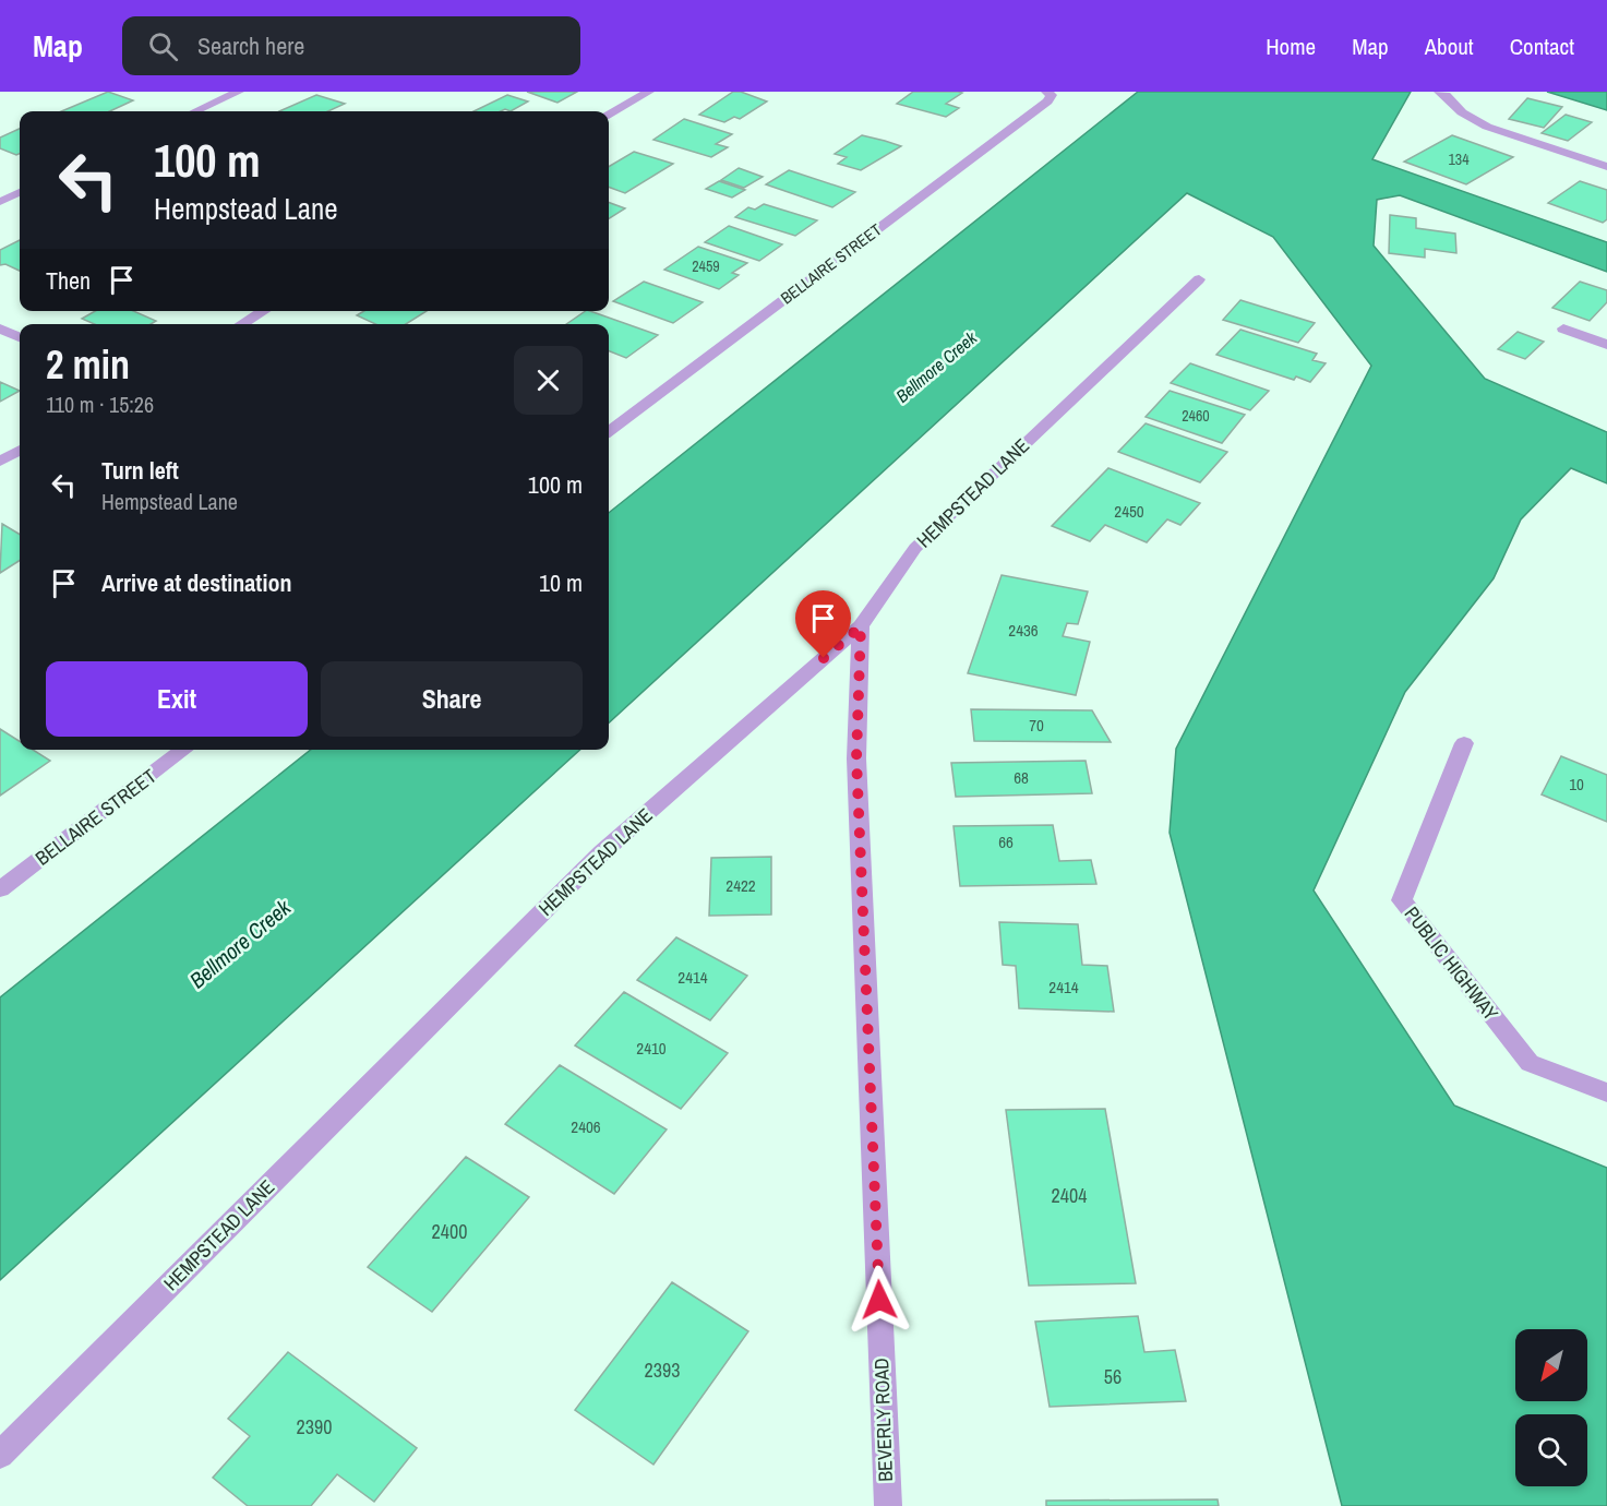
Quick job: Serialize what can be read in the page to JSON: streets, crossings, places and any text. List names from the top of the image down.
{
  "streets": {
    "street": [
      "BELLAIRE STREET",
      "HEMPSTEAD LANE",
      "PUBLIC HIGHWAY",
      "BEVERLY ROAD"
    ]
  },
  "crossings": [
    ["HEMPSTEAD LANE", "BEVERLY ROAD"]
  ],
  "water": ["Bellmore Creek"],
  "house_numbers": [
    "134",
    "2459",
    "2460",
    "2450",
    "2436",
    "70",
    "68",
    "10",
    "66",
    "2422",
    "2414",
    "2414",
    "2410",
    "2406",
    "2404",
    "2400",
    "2393",
    "56",
    "2390"
  ],
  "north": "bottom left",
  "page": {
    "header": "Map",
    "search": "Search here",
    "nav": [
      "Home",
      "Map",
      "About",
      "Contact"
    ],
    "turn": ["100 m", "Hempstead Lane"],
    "then": "Then",
    "heading": ["2 min", "110 m · 15:26"],
    "list": [
      {
        "name": "Turn left",
        "note": "Hempstead Lane",
        "value": "100 m"
      },
      {
        "name": "Arrive at destination",
        "value": "10 m"
      }
    ],
    "buttons": ["Exit", "Share"]
  }
}
